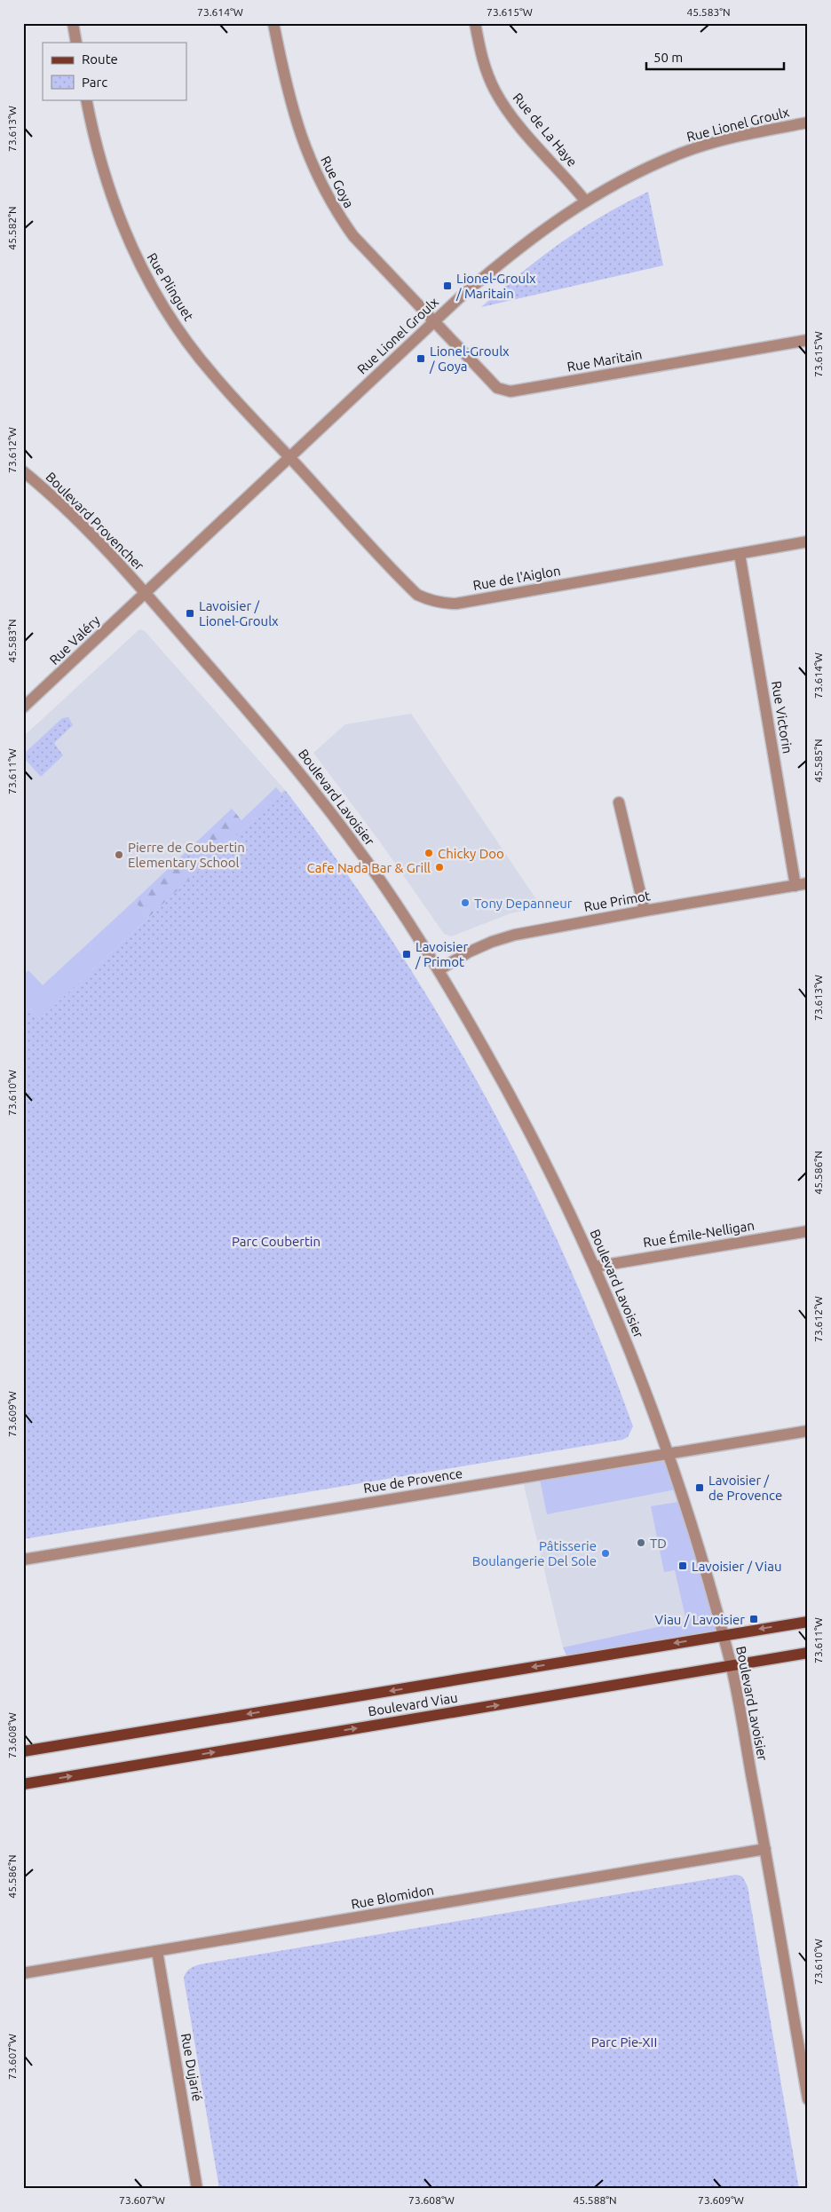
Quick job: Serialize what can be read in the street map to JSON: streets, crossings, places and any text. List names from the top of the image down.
{
  "streets": {
    "main road": ["Boulevard Viau"],
    "street": [
      "Rue Lionel Groulx",
      "Rue de La Haye",
      "Rue Goya",
      "Rue Plinguet",
      "Rue Maritain",
      "Boulevard Provencher",
      "Rue de l'Aiglon",
      "Rue Valéry",
      "Rue Victorin",
      "Boulevard Lavoisier",
      "Rue Primot",
      "Rue Émile-Nelligan",
      "Rue de Provence",
      "Rue Blomidon",
      "Rue Dujarié"
    ]
  },
  "crossings": [
    ["Rue Lionel Groulx", "Rue de La Haye"],
    ["Rue Lionel Groulx", "Rue Goya"],
    ["Rue Lionel Groulx", "Rue Plinguet"],
    ["Rue Lionel Groulx", "Rue Maritain"],
    ["Rue Lionel Groulx", "Boulevard Provencher"],
    ["Rue Lionel Groulx", "Rue de l'Aiglon"],
    ["Rue Lionel Groulx", "Rue Valéry"],
    ["Rue Lionel Groulx", "Boulevard Lavoisier"],
    ["Rue Goya", "Rue Maritain"],
    ["Rue Plinguet", "Rue de l'Aiglon"],
    ["Boulevard Provencher", "Rue Valéry"],
    ["Boulevard Provencher", "Boulevard Lavoisier"],
    ["Rue de l'Aiglon", "Rue Victorin"],
    ["Rue Valéry", "Boulevard Lavoisier"],
    ["Rue Victorin", "Rue Primot"],
    ["Boulevard Lavoisier", "Rue Primot"],
    ["Boulevard Lavoisier", "Rue Émile-Nelligan"],
    ["Boulevard Lavoisier", "Rue de Provence"],
    ["Boulevard Lavoisier", "Boulevard Viau"],
    ["Boulevard Lavoisier", "Rue Blomidon"],
    ["Rue Blomidon", "Rue Dujarié"]
  ],
  "parks": ["Parc Coubertin", "Parc Pie-XII"],
  "places": {
    "transit": [
      "Lionel-Groulx / Maritain",
      "Lionel-Groulx / Goya",
      "Lavoisier / Lionel-Groulx",
      "Lavoisier / Primot",
      "Lavoisier / de Provence",
      "Lavoisier / Viau",
      "Viau / Lavoisier"
    ],
    "other": [
      "Chicky Doo",
      "Pierre de Coubertin Elementary School",
      "Cafe Nada Bar & Grill",
      "Tony Depanneur",
      "TD",
      "Pâtisserie Boulangerie Del Sole"
    ]
  },
  "legend": ["Route", "Parc"],
  "scale_bar": "50 m",
  "coordinates": [
    "73.614°W",
    "73.615°W",
    "45.583°N",
    "73.613°W",
    "45.582°N",
    "73.612°W",
    "45.585°N",
    "73.611°W",
    "73.610°W",
    "45.586°N",
    "73.609°W",
    "73.608°W",
    "73.607°W",
    "45.588°N"
  ]
}
